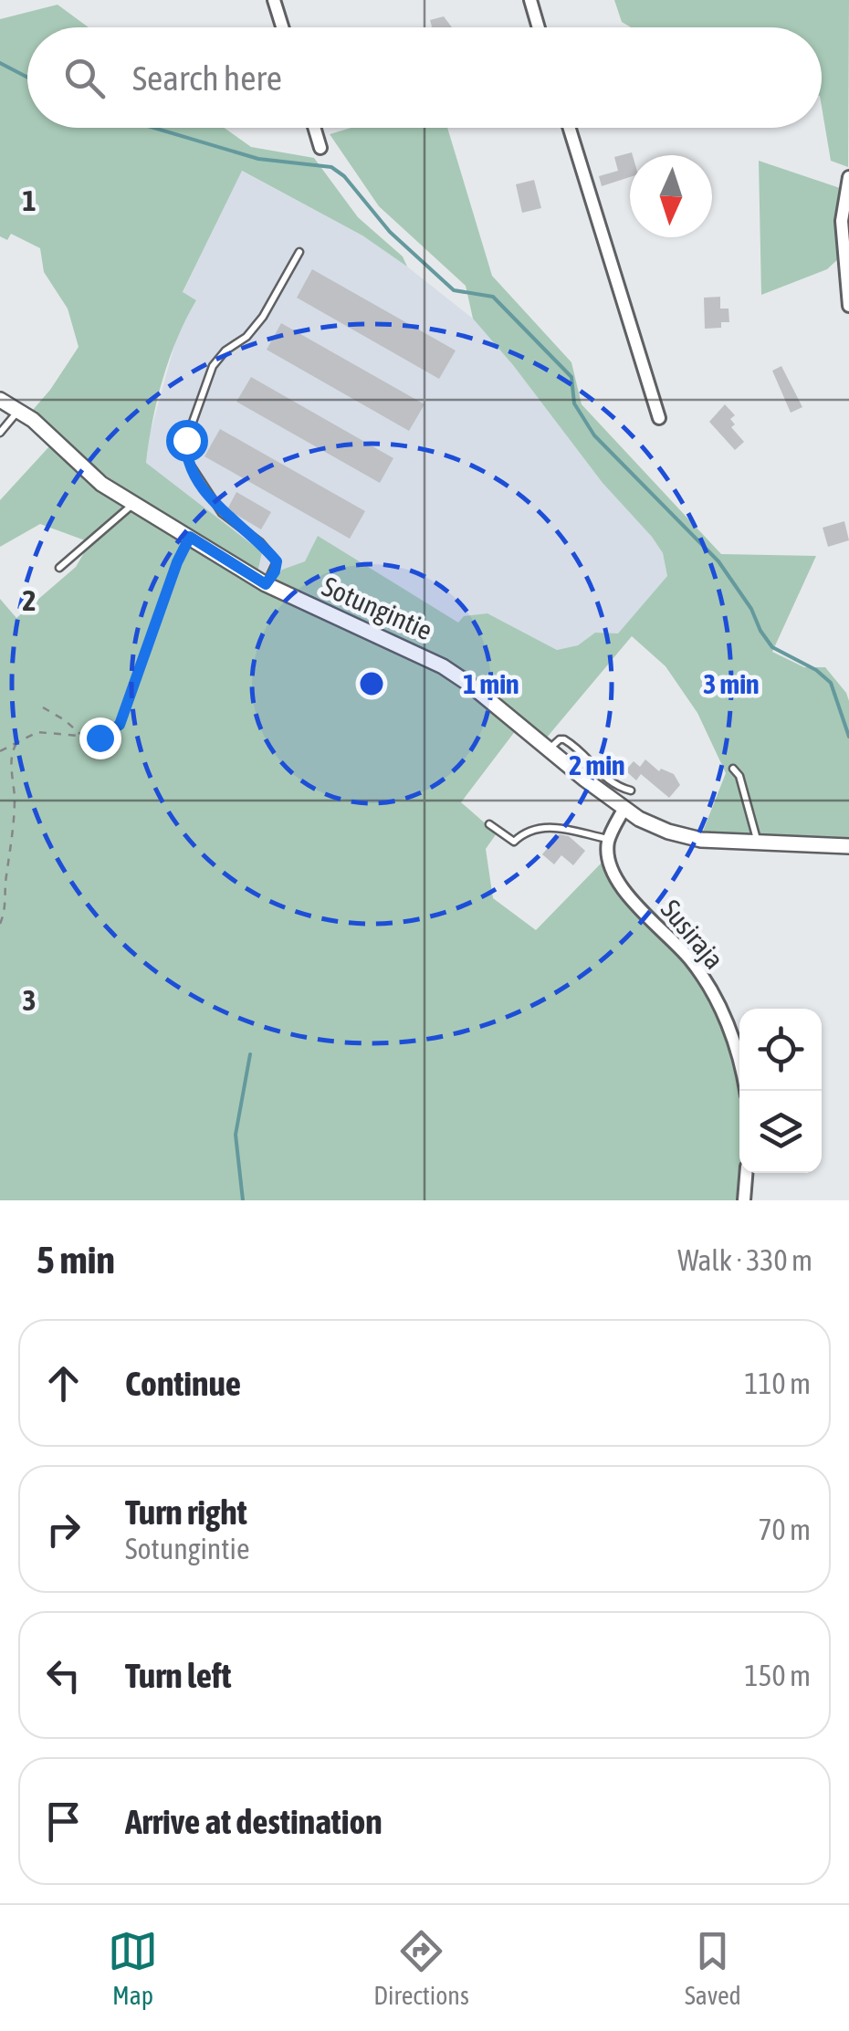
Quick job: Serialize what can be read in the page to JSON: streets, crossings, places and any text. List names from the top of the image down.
{
  "streets": {
    "street": ["Sotungintie", "Susiraja"]
  },
  "north": "bottom",
  "page": {
    "search": "Search here",
    "heading": ["5 min", "Walk · 330 m"],
    "list": [
      ["Continue", "110 m"],
      ["Turn right", "Sotungintie", "70 m"],
      ["Turn left", "150 m"],
      "Arrive at destination"
    ],
    "nav": ["Map", "Directions", "Saved"]
  },
  "grid": {
    "rows": ["1", "2", "3"]
  },
  "rings": ["1 min", "3 min", "2 min"]
}
